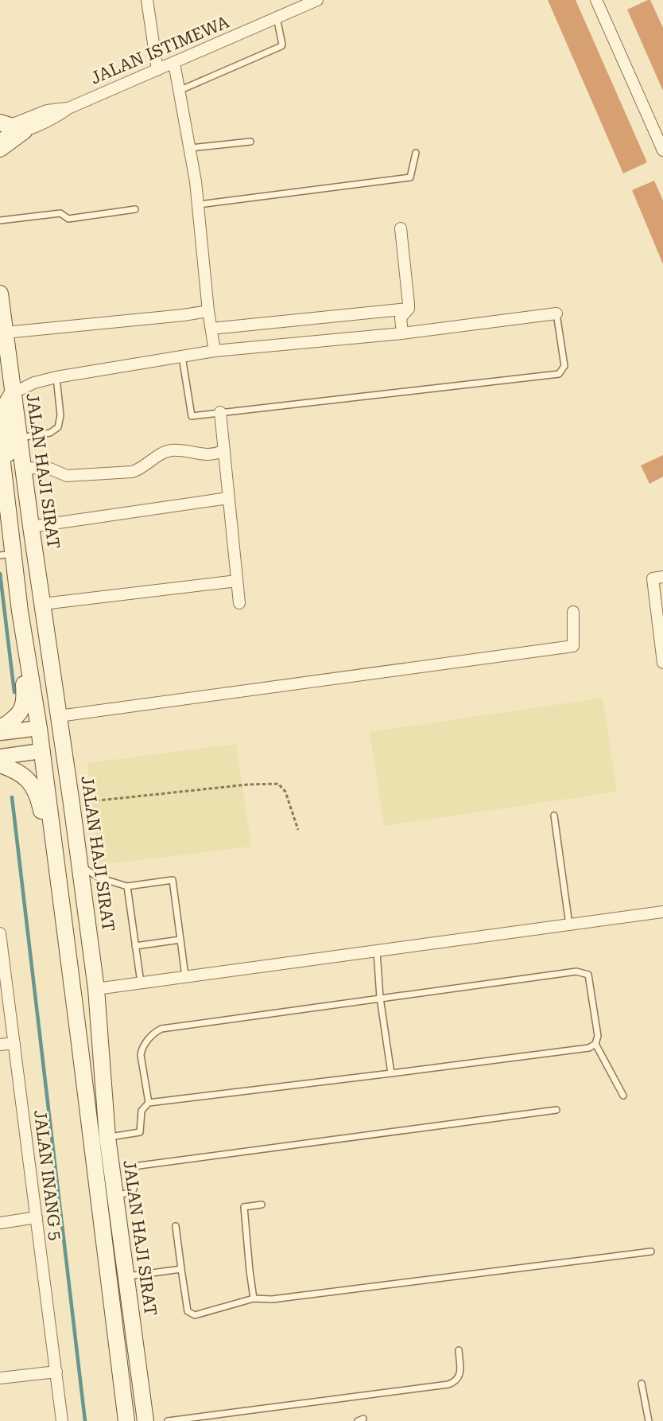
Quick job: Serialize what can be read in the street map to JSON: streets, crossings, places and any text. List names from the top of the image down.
{
  "streets": {
    "main road": ["JALAN HAJI SIRAT"],
    "street": ["JALAN ISTIMEWA", "JALAN INANG 5"]
  }
}
